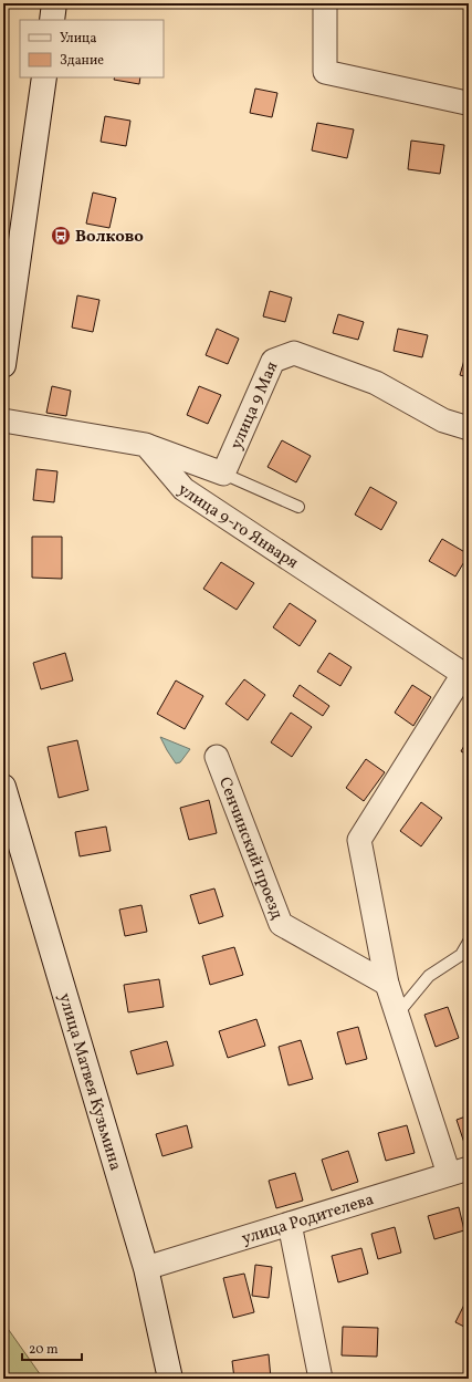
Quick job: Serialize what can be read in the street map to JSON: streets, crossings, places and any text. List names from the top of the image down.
{
  "streets": {
    "main road": ["улица Матвея Кузьмина"],
    "street": [
      "улица 9 Мая",
      "улица 9-го Января",
      "Сенчинский проезд",
      "улица Родителева"
    ]
  },
  "crossings": [
    ["улица 9-го Января", "Сенчинский проезд"],
    ["улица Матвея Кузьмина", "улица Родителева"]
  ],
  "places": {
    "bus stop": ["Волково"]
  },
  "legend": ["Улица", "Здание"],
  "scale_bar": "20 m"
}
